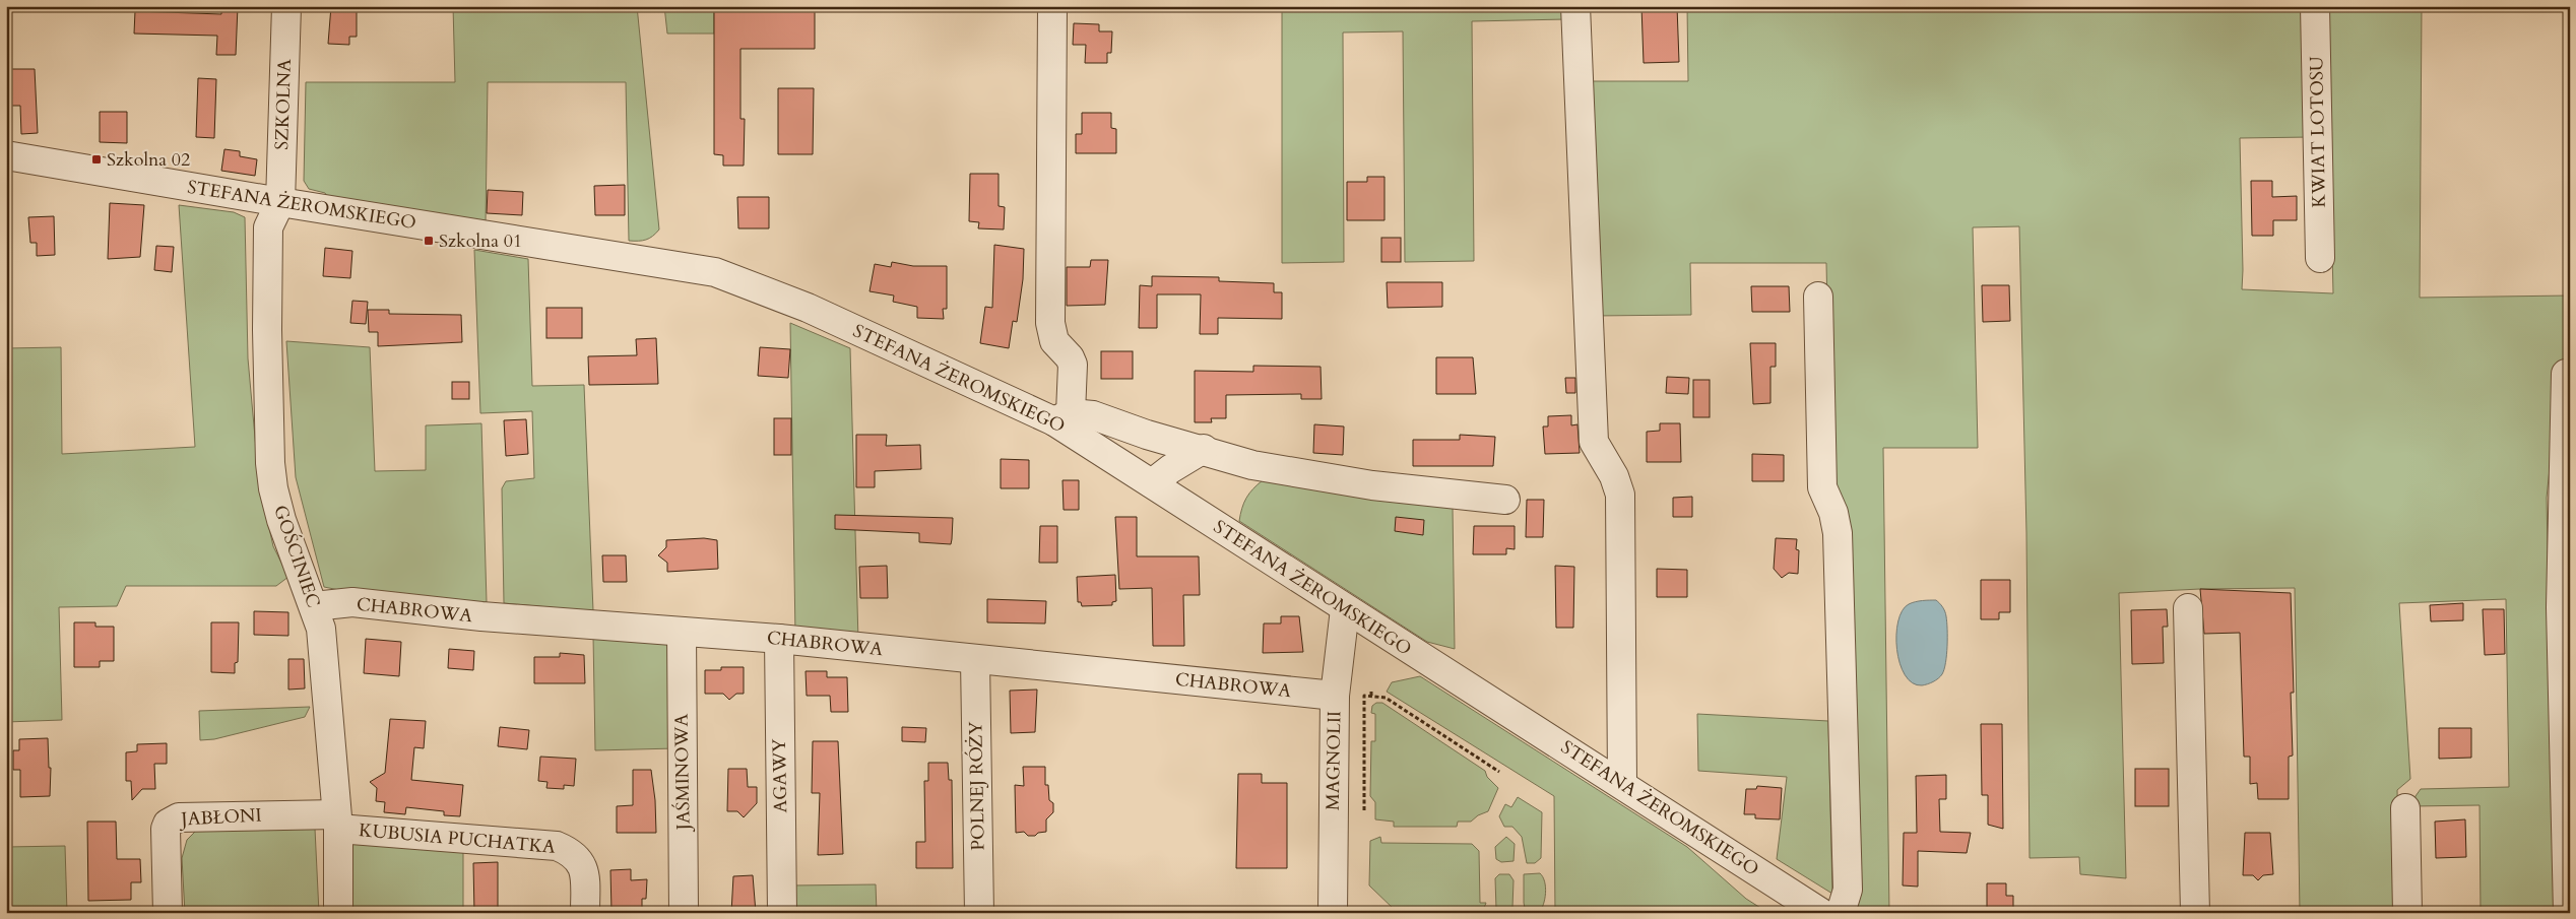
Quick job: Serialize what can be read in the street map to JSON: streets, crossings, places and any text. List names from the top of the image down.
{
  "streets": {
    "street": [
      "SZKOLNA",
      "KWIAT LOTOSU",
      "STEFANA ŻEROMSKIEGO",
      "GOŚCINIEC",
      "CHABROWA",
      "MAGNOLII",
      "JAŚMINOWA",
      "AGAWY",
      "POLNEJ RÓŻY",
      "JABŁONI",
      "KUBUSIA PUCHATKA"
    ]
  },
  "crossings": [
    ["SZKOLNA", "STEFANA ŻEROMSKIEGO"],
    ["SZKOLNA", "GOŚCINIEC"],
    ["STEFANA ŻEROMSKIEGO", "GOŚCINIEC"],
    ["STEFANA ŻEROMSKIEGO", "MAGNOLII"],
    ["GOŚCINIEC", "CHABROWA"],
    ["GOŚCINIEC", "JABŁONI"],
    ["GOŚCINIEC", "KUBUSIA PUCHATKA"],
    ["CHABROWA", "MAGNOLII"],
    ["CHABROWA", "JAŚMINOWA"],
    ["CHABROWA", "AGAWY"],
    ["CHABROWA", "POLNEJ RÓŻY"],
    ["JABŁONI", "KUBUSIA PUCHATKA"]
  ],
  "places": {
    "transit": ["Szkolna 02", "Szkolna 01"]
  }
}
